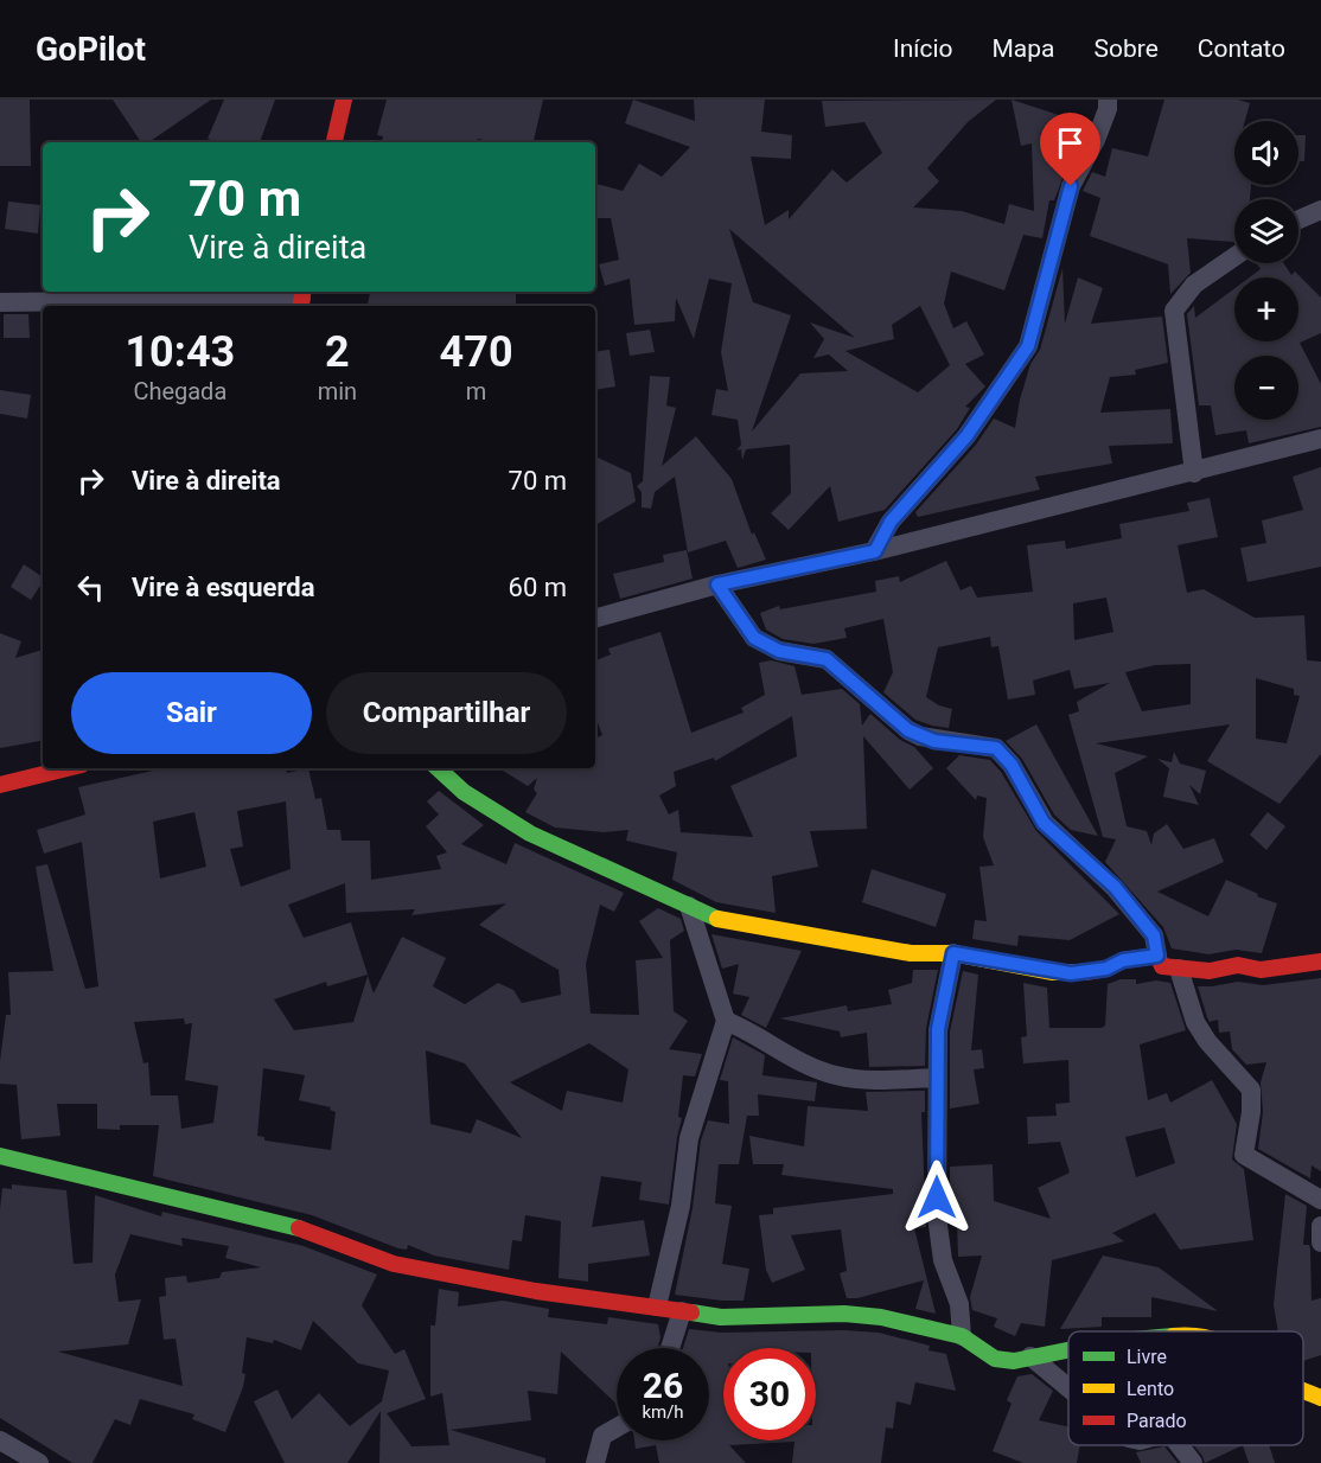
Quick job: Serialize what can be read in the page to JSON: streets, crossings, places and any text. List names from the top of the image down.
{
  "legend": ["Livre", "Lento", "Parado"],
  "page": {
    "header": "GoPilot",
    "nav": [
      "Início",
      "Mapa",
      "Sobre",
      "Contato"
    ],
    "map_buttons": ["+", "−"],
    "turn": ["70 m", "Vire à direita"],
    "eta": [
      "10:43",
      "Chegada",
      "2",
      "min",
      "470",
      "m"
    ],
    "list": [
      {
        "name": "Vire à direita",
        "value": "70 m"
      },
      {
        "name": "Vire à esquerda",
        "value": "60 m"
      }
    ],
    "buttons": ["Sair", "Compartilhar"],
    "speed": "26 km/h",
    "limit": "30"
  }
}
